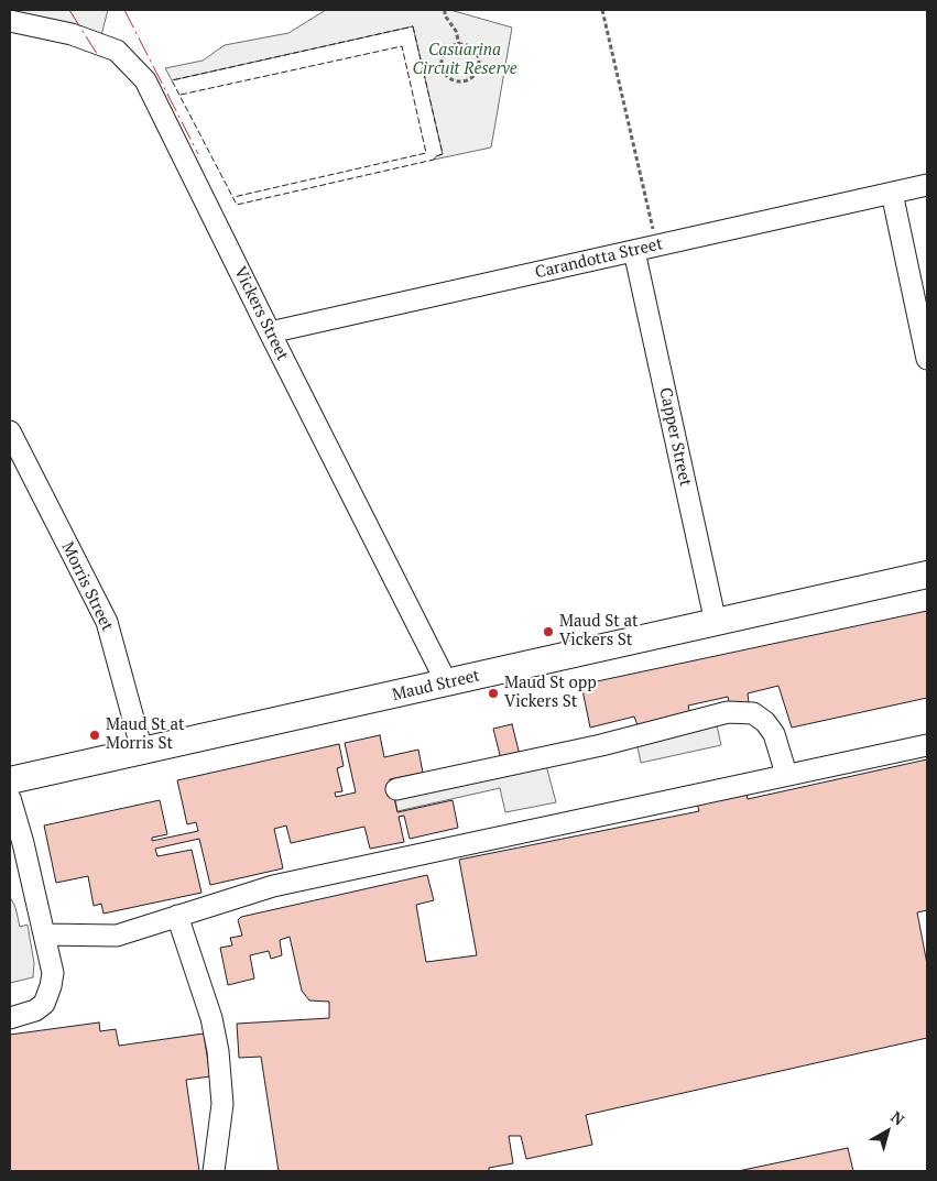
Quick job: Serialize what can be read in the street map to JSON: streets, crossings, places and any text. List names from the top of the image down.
{
  "streets": {
    "main road": ["Maud Street"],
    "street": [
      "Carandotta Street",
      "Vickers Street",
      "Capper Street",
      "Morris Street"
    ]
  },
  "crossings": [
    ["Carandotta Street", "Vickers Street"],
    ["Carandotta Street", "Capper Street"],
    ["Vickers Street", "Maud Street"],
    ["Capper Street", "Maud Street"],
    ["Morris Street", "Maud Street"]
  ],
  "parks": ["Casuarina Circuit Reserve"],
  "places": ["Maud St at Vickers St", "Maud St opp Vickers St", "Maud St at Morris St"],
  "north": "top right"
}
